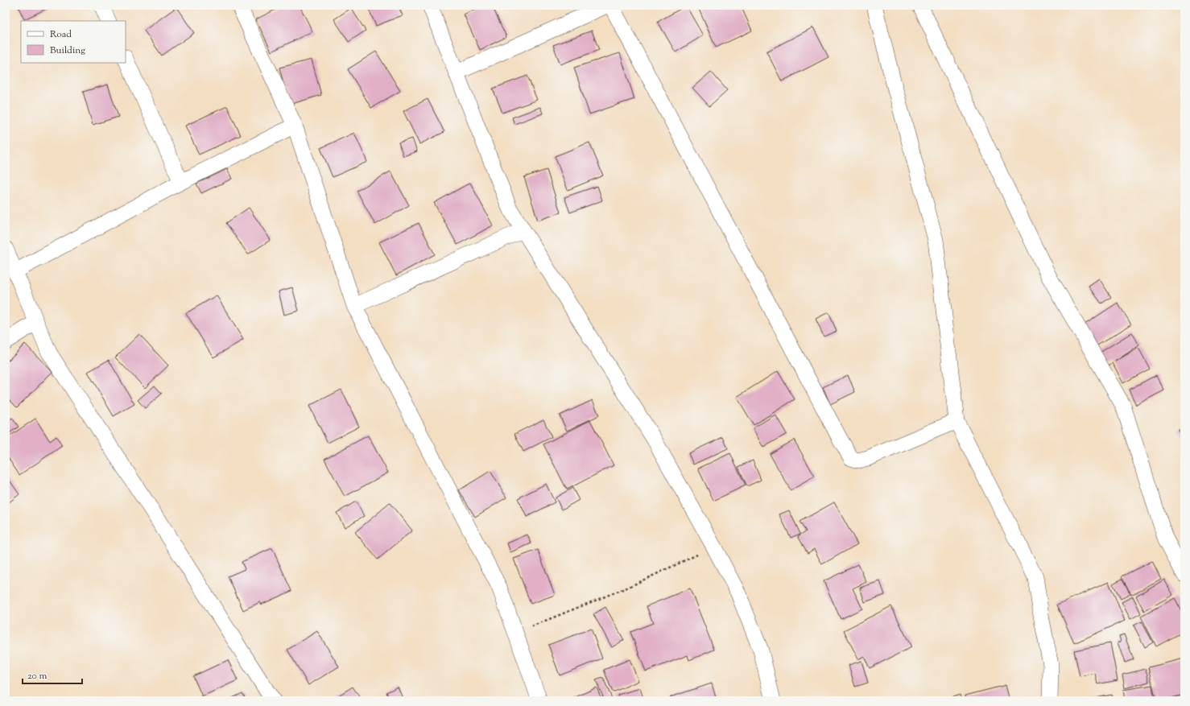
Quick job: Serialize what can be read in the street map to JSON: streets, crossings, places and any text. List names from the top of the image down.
{
  "legend": ["Road", "Building"],
  "scale_bar": "20 m"
}
